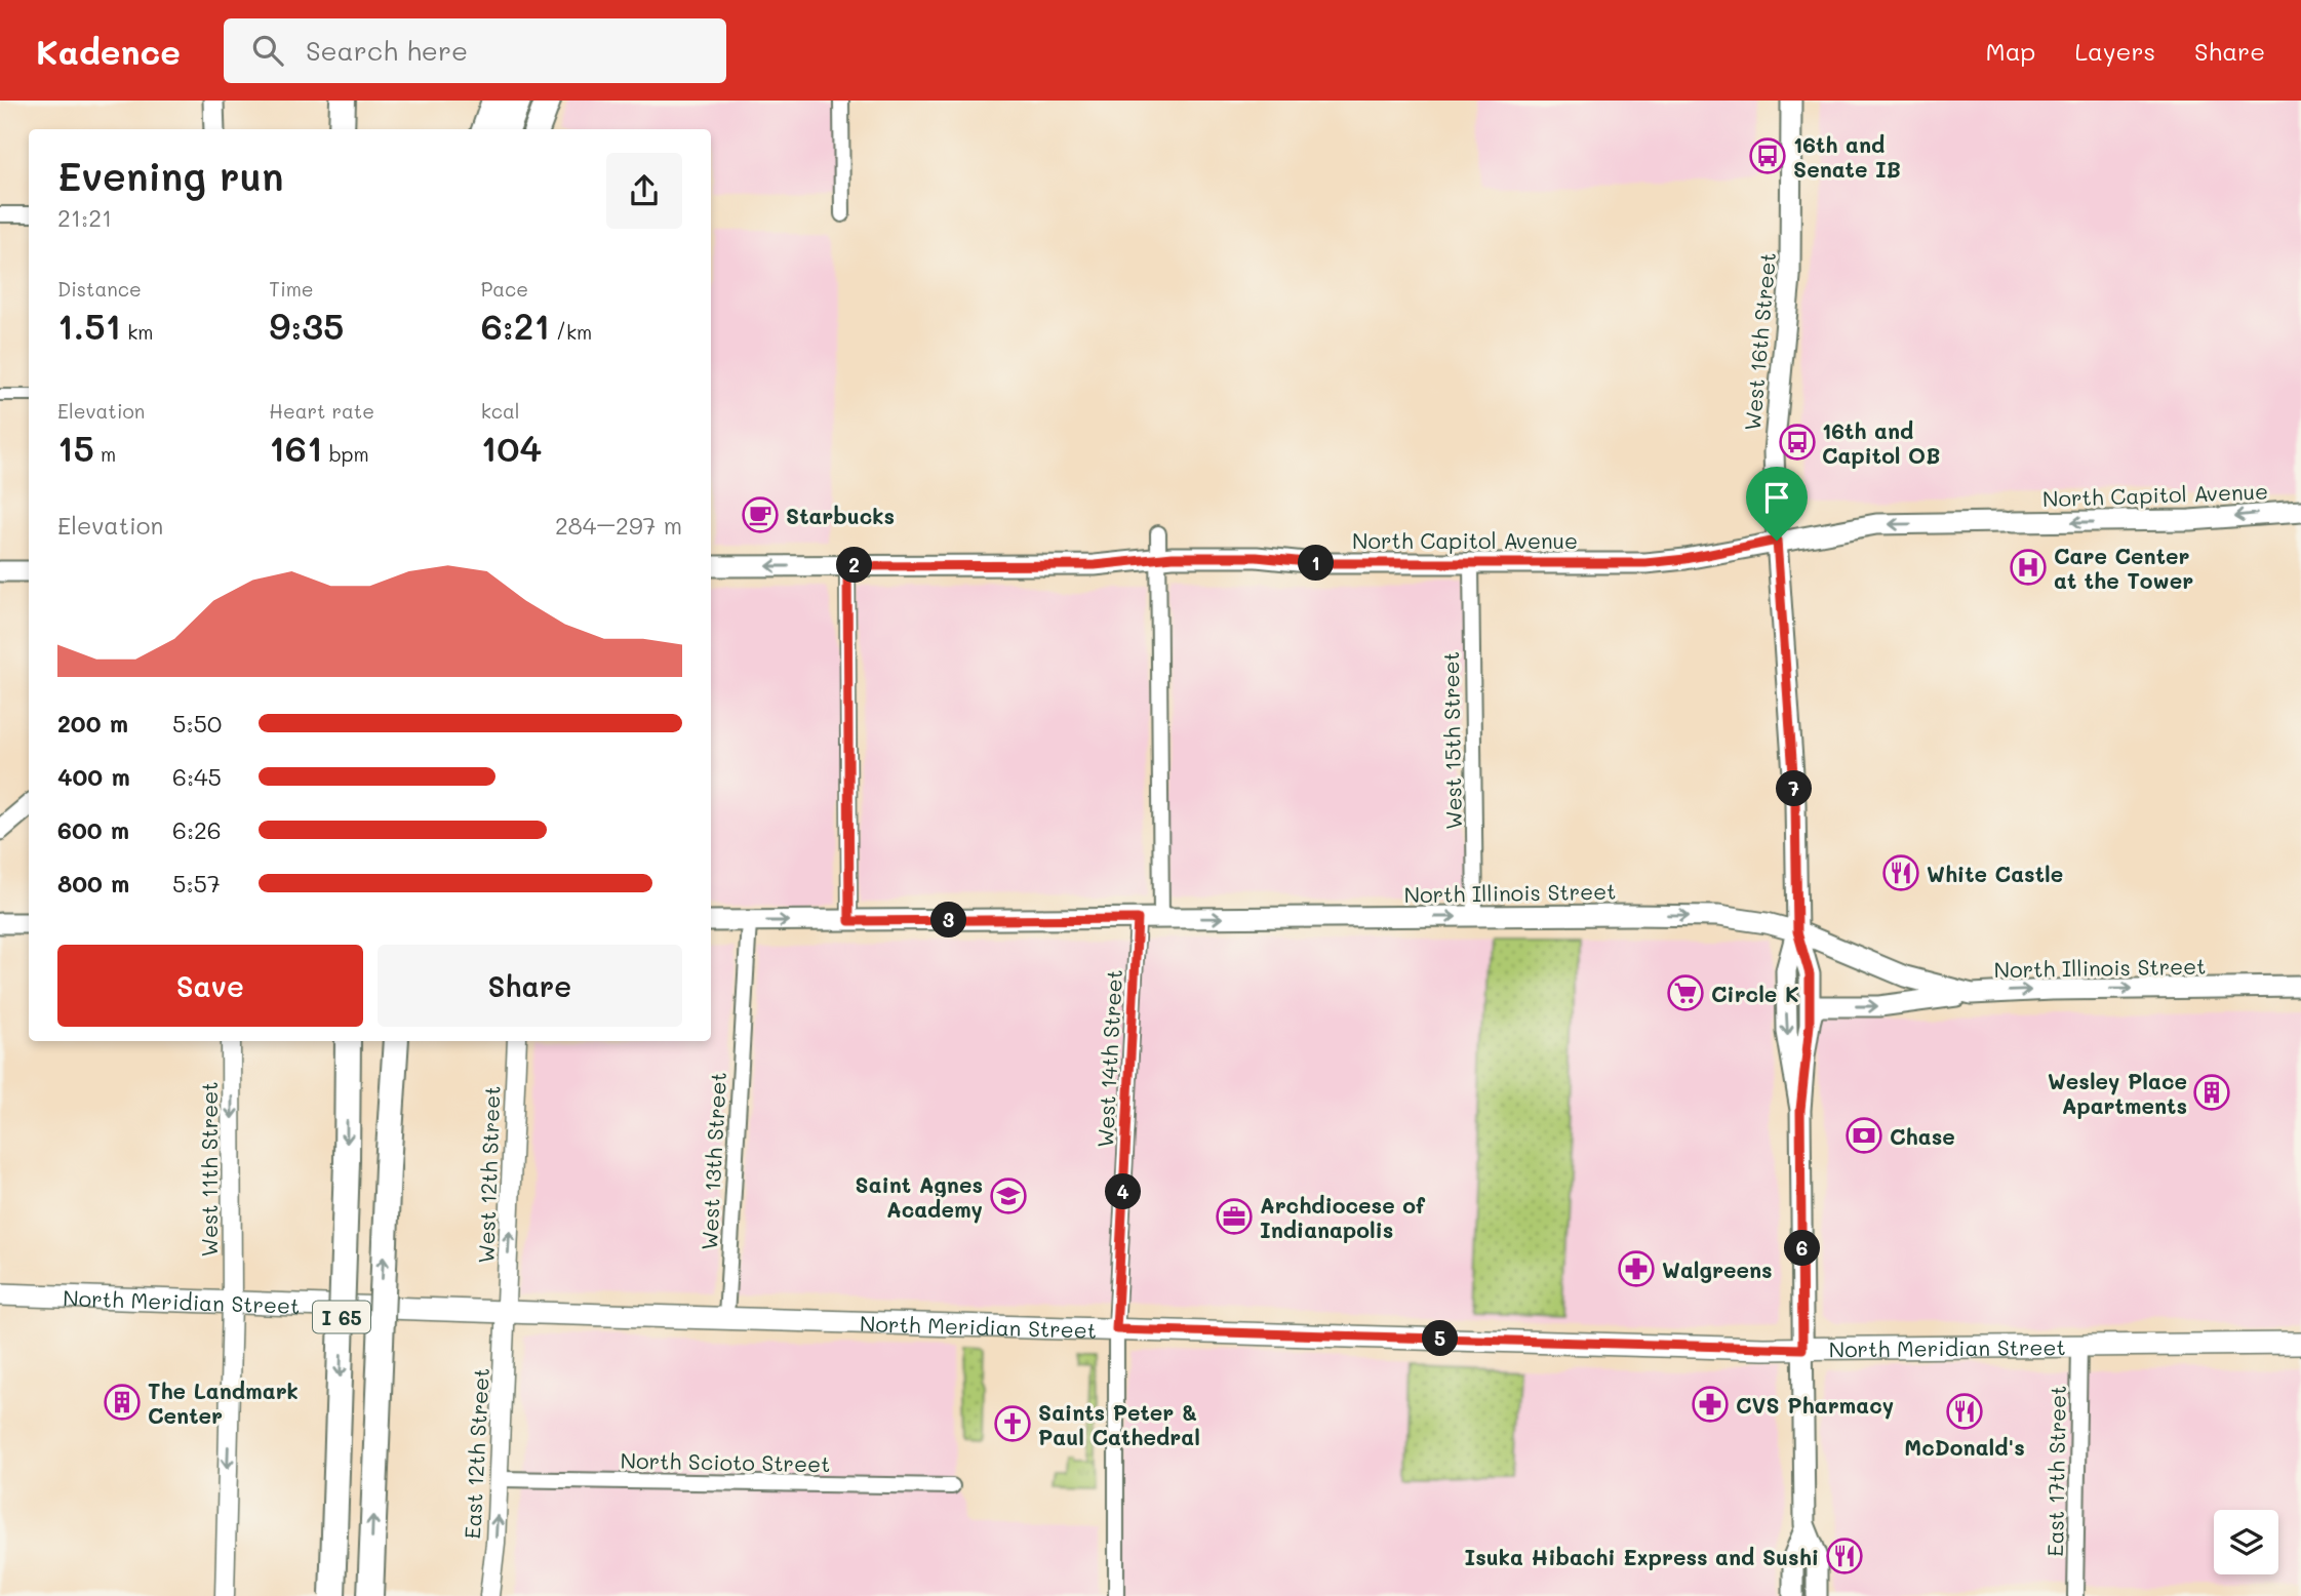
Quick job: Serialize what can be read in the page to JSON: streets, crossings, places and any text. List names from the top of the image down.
{
  "streets": {
    "highway": ["I 65"],
    "main road": [
      "West 16th Street",
      "North Capitol Avenue",
      "North Illinois Street",
      "North Meridian Street"
    ],
    "street": [
      "West 15th Street",
      "West 14th Street",
      "West 13th Street",
      "West 11th Street",
      "West 12th Street",
      "East 12th Street",
      "North Scioto Street",
      "East 17th Street"
    ]
  },
  "crossings": [
    ["West 16th Street", "North Capitol Avenue"],
    ["West 16th Street", "North Illinois Street"],
    ["West 16th Street", "North Meridian Street"],
    ["North Capitol Avenue", "West 15th Street"],
    ["West 15th Street", "North Illinois Street"],
    ["North Illinois Street", "West 14th Street"],
    ["North Illinois Street", "West 13th Street"],
    ["West 14th Street", "North Meridian Street"],
    ["West 13th Street", "North Meridian Street"],
    ["West 11th Street", "North Meridian Street"],
    ["West 12th Street", "North Meridian Street"],
    ["West 12th Street", "East 12th Street"],
    ["North Meridian Street", "East 12th Street"],
    ["North Meridian Street", "East 17th Street"],
    ["East 12th Street", "North Scioto Street"]
  ],
  "one_way": [
    "North Capitol Avenue",
    "North Illinois Street",
    "West 11th Street",
    "West 12th Street",
    "East 12th Street"
  ],
  "places": {
    "bus stop": ["16th and Senate IB", "16th and Capitol OB"],
    "cafe": ["Starbucks"],
    "hospital": ["Care Center at the Tower"],
    "restaurant": ["White Castle", "McDonald's", "Isuka Hibachi Express and Sushi"],
    "supermarket": ["Circle K"],
    "building": ["Wesley Place Apartments", "The Landmark Center"],
    "bank": ["Chase"],
    "school or university": ["Saint Agnes Academy"],
    "office": ["Archdiocese of Indianapolis"],
    "pharmacy": ["Walgreens", "CVS Pharmacy"],
    "church": ["Saints Peter & Paul Cathedral"]
  },
  "page": {
    "header": "Kadence",
    "search": "Search here",
    "nav": ["Map", "Layers", "Share"],
    "heading": ["Evening run", "21:21"],
    "stats": [
      ["Distance", "1.51 km"],
      ["Time", "9:35"],
      ["Pace", "6:21 /km"],
      ["Elevation", "15 m"],
      ["Heart rate", "161 bpm"],
      ["kcal", "104"]
    ],
    "chart": ["Elevation", "284–297 m"],
    "pins": [
      "1",
      "2",
      "7",
      "3",
      "4",
      "6",
      "5"
    ],
    "list": [
      {
        "name": "200 m",
        "note": "5:50"
      },
      {
        "name": "400 m",
        "note": "6:45"
      },
      {
        "name": "600 m",
        "note": "6:26"
      },
      {
        "name": "800 m",
        "note": "5:57"
      }
    ],
    "buttons": ["Save", "Share"]
  }
}
